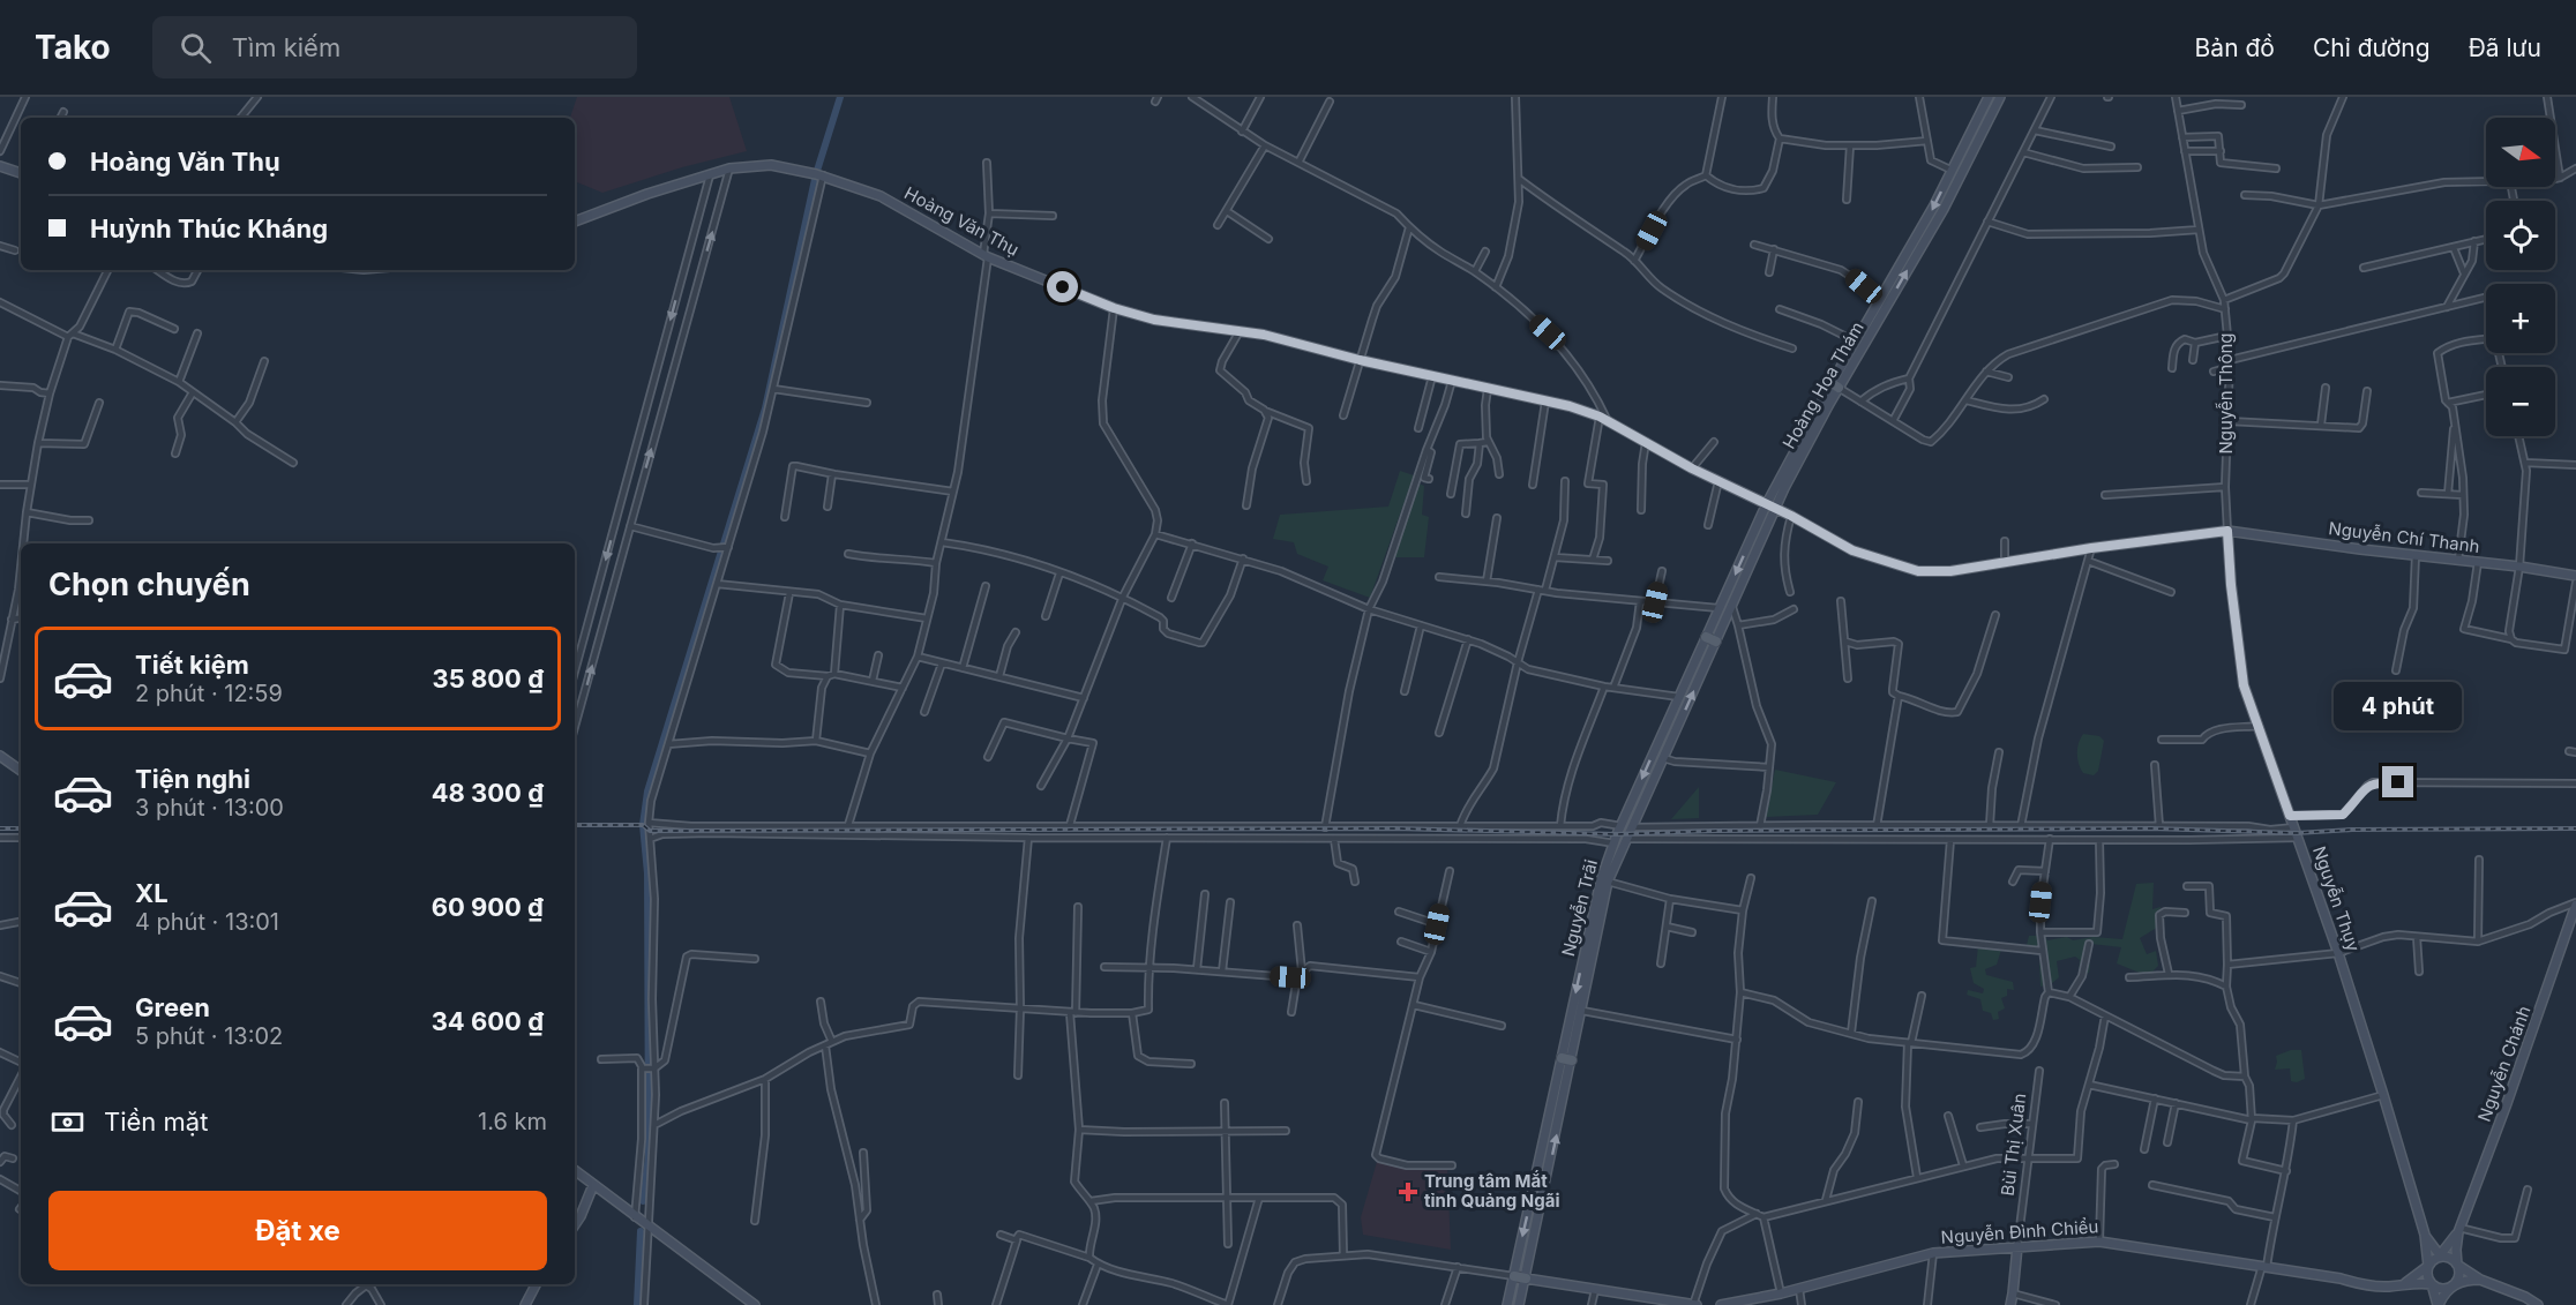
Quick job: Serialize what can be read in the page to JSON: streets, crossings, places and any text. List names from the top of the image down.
{
  "streets": {
    "main road": [
      "Hoàng Văn Thụ",
      "Hoàng Hoa Thám",
      "Nguyễn Chí Thanh",
      "Nguyễn Thụy",
      "Nguyễn Trãi",
      "Nguyễn Chánh",
      "Bùi Thị Xuân",
      "Nguyễn Đình Chiểu"
    ],
    "street": ["Nguyễn Thông"]
  },
  "crossings": [
    ["Hoàng Văn Thụ", "Hoàng Hoa Thám"],
    ["Hoàng Văn Thụ", "Nguyễn Thông"],
    ["Hoàng Văn Thụ", "Nguyễn Chí Thanh"],
    ["Hoàng Văn Thụ", "Nguyễn Thụy"],
    ["Hoàng Văn Thụ", "Nguyễn Trãi"],
    ["Hoàng Hoa Thám", "Nguyễn Trãi"],
    ["Nguyễn Thông", "Nguyễn Chí Thanh"],
    ["Nguyễn Thông", "Nguyễn Thụy"],
    ["Nguyễn Chí Thanh", "Nguyễn Thụy"],
    ["Bùi Thị Xuân", "Nguyễn Đình Chiểu"]
  ],
  "places": {
    "health": ["Trung tâm Mắt tỉnh Quảng Ngãi"]
  },
  "north": "right",
  "page": {
    "header": "Tako",
    "search": "Tìm kiếm",
    "nav": ["Bản đồ", "Chỉ đường", "Đã lưu"],
    "map_buttons": ["+", "−"],
    "banner": ["Hoàng Văn Thụ", "Huỳnh Thúc Kháng"],
    "heading": "Chọn chuyến",
    "list": [
      {
        "name": "Tiết kiệm",
        "note": "2 phút · 12:59",
        "value": "35 800 ₫"
      },
      {
        "name": "Tiện nghi",
        "note": "3 phút · 13:00",
        "value": "48 300 ₫"
      },
      {
        "name": "XL",
        "note": "4 phút · 13:01",
        "value": "60 900 ₫"
      },
      {
        "name": "Green",
        "note": "5 phút · 13:02",
        "value": "34 600 ₫"
      }
    ],
    "bubble": "4 phút",
    "pay": ["Tiền mặt", "1.6 km"],
    "buttons": "Đặt xe"
  }
}
